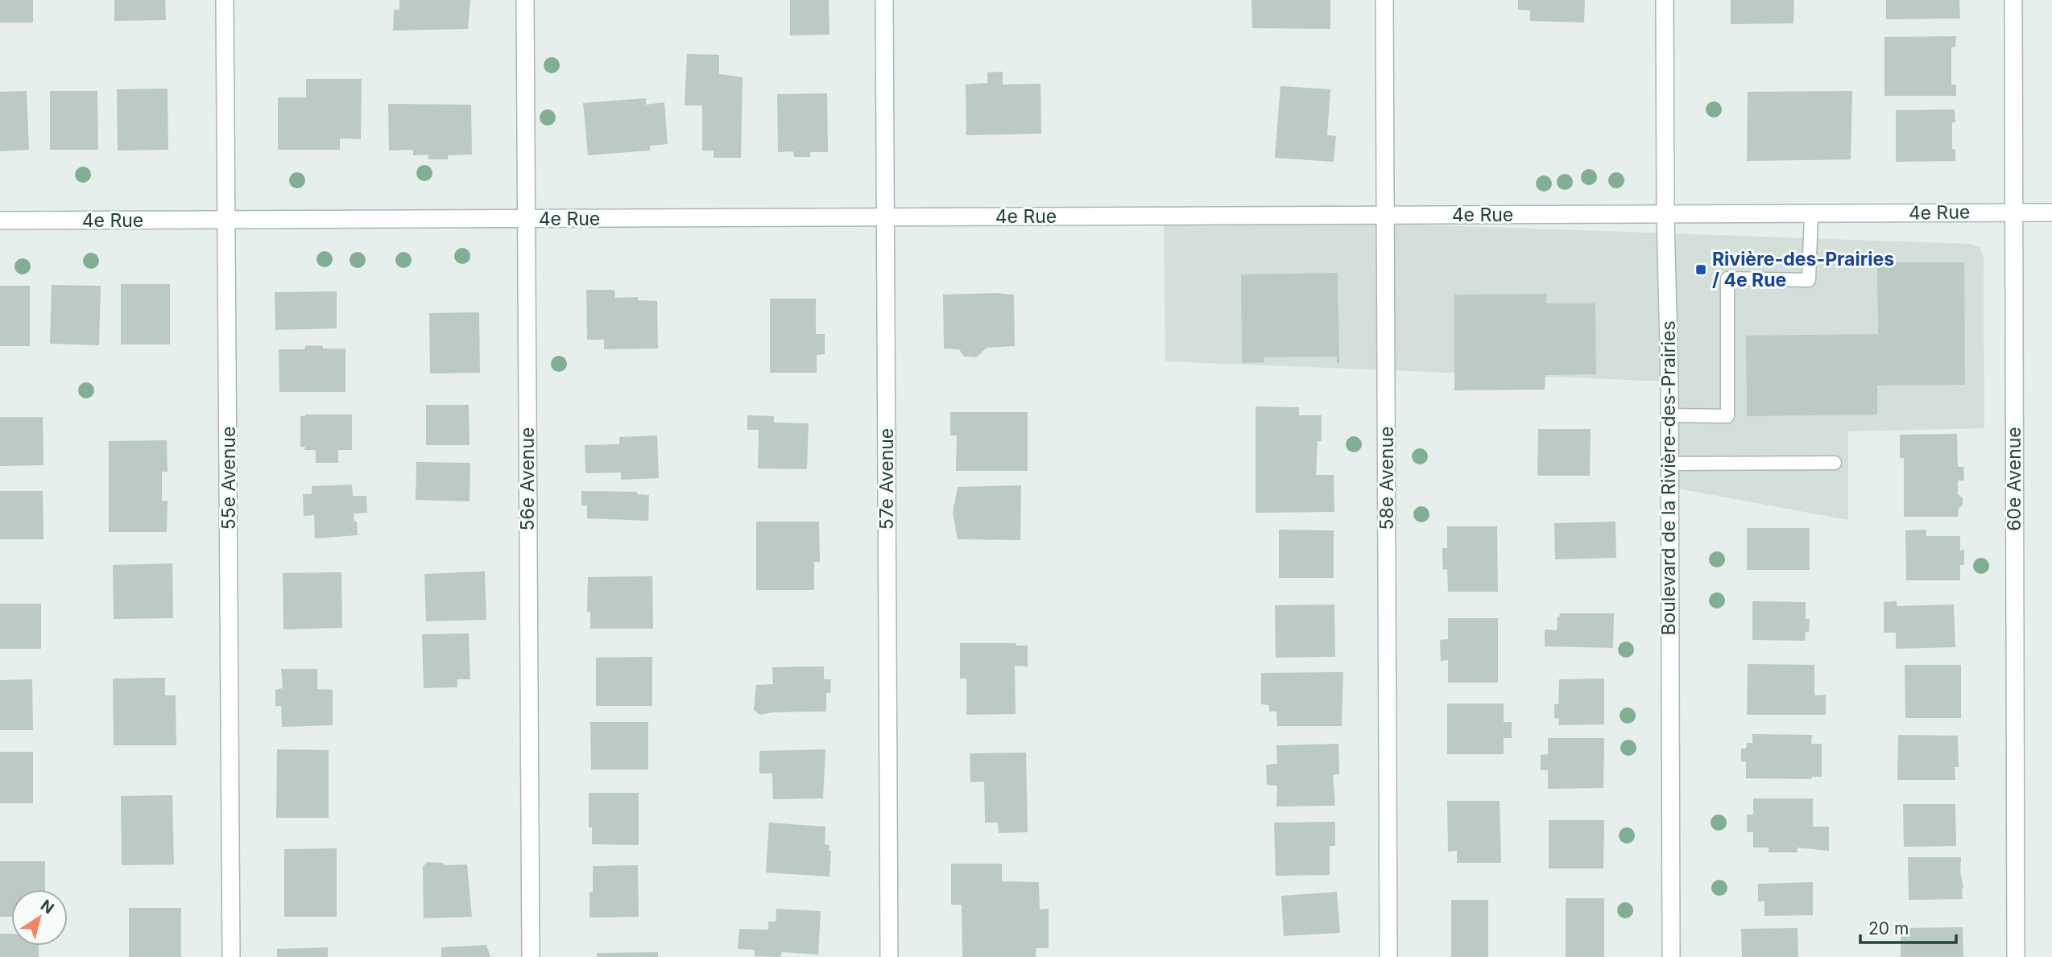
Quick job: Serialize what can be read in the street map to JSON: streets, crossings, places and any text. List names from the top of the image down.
{
  "streets": {
    "street": [
      "4e Rue",
      "55e Avenue",
      "58e Avenue",
      "Boulevard de la Rivière-des-Prairies",
      "56e Avenue",
      "57e Avenue",
      "60e Avenue"
    ]
  },
  "crossings": [
    ["4e Rue", "55e Avenue"],
    ["4e Rue", "58e Avenue"],
    ["4e Rue", "Boulevard de la Rivière-des-Prairies"],
    ["4e Rue", "56e Avenue"],
    ["4e Rue", "57e Avenue"],
    ["4e Rue", "60e Avenue"]
  ],
  "places": {
    "transit": ["Rivière-des-Prairies / 4e Rue"]
  },
  "scale_bar": "20 m",
  "north": "top right"
}
